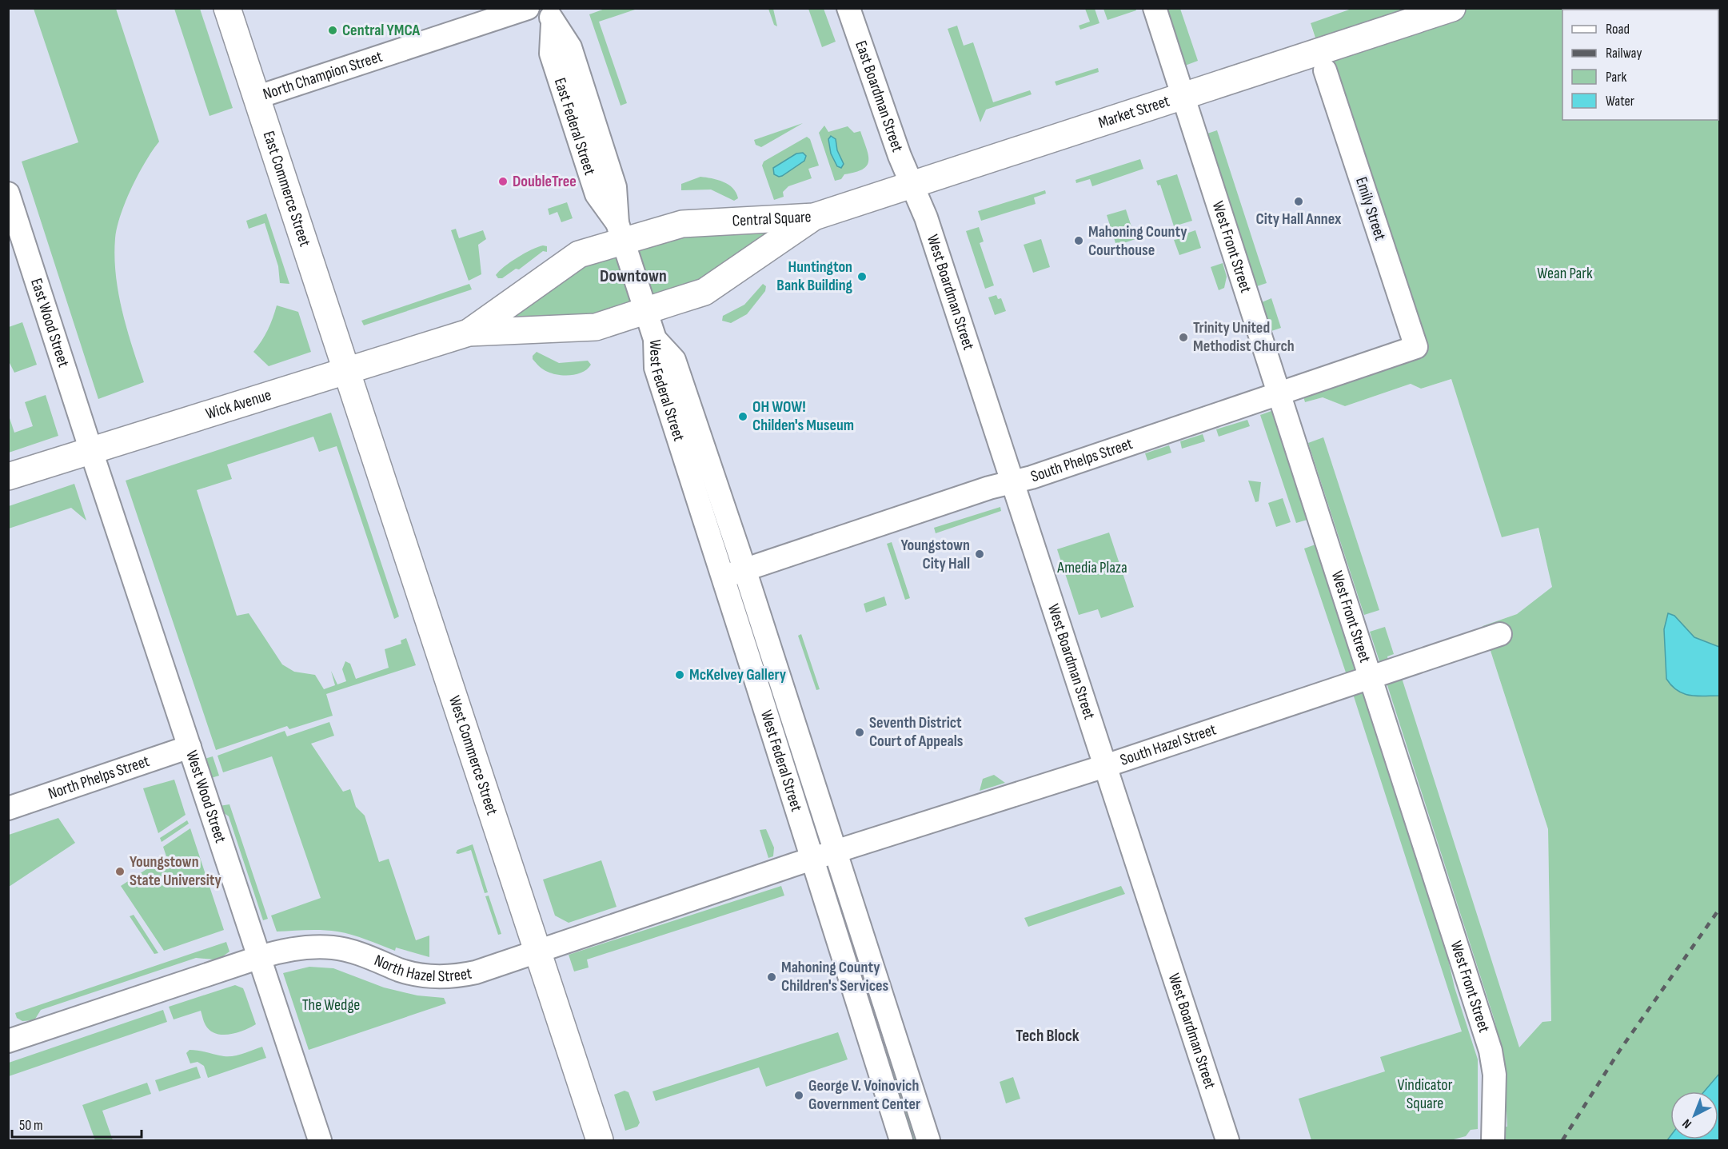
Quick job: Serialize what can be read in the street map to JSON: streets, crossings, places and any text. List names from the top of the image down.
{
  "streets": {
    "main road": [
      "Market Street",
      "East Commerce Street",
      "Central Square",
      "Wick Avenue",
      "West Commerce Street"
    ],
    "street": [
      "North Champion Street",
      "East Boardman Street",
      "East Federal Street",
      "Emily Street",
      "West Front Street",
      "West Boardman Street",
      "East Wood Street",
      "West Federal Street",
      "South Phelps Street",
      "South Hazel Street",
      "North Phelps Street",
      "West Wood Street",
      "North Hazel Street"
    ]
  },
  "crossings": [
    ["North Champion Street", "East Commerce Street"],
    ["East Boardman Street", "Market Street"],
    ["East Boardman Street", "West Boardman Street"],
    ["Market Street", "Central Square"],
    ["Market Street", "West Front Street"],
    ["Market Street", "West Boardman Street"],
    ["East Federal Street", "Central Square"],
    ["East Federal Street", "West Federal Street"],
    ["East Commerce Street", "Wick Avenue"],
    ["East Commerce Street", "West Commerce Street"],
    ["Emily Street", "South Phelps Street"],
    ["Central Square", "Wick Avenue"],
    ["West Front Street", "South Phelps Street"],
    ["West Front Street", "South Hazel Street"],
    ["West Boardman Street", "South Phelps Street"],
    ["West Boardman Street", "South Hazel Street"],
    ["East Wood Street", "Wick Avenue"],
    ["East Wood Street", "West Wood Street"],
    ["West Federal Street", "South Phelps Street"],
    ["West Federal Street", "South Hazel Street"],
    ["West Federal Street", "North Hazel Street"],
    ["Wick Avenue", "West Commerce Street"],
    ["Wick Avenue", "West Wood Street"],
    ["South Hazel Street", "North Hazel Street"],
    ["West Commerce Street", "North Hazel Street"],
    ["North Phelps Street", "West Wood Street"],
    ["West Wood Street", "North Hazel Street"]
  ],
  "districts": ["Downtown", "Tech Block"],
  "parks": [
    "Wean Park",
    "Amedia Plaza",
    "The Wedge",
    "Vindicator Square"
  ],
  "places": [
    "Central YMCA",
    "DoubleTree",
    "City Hall Annex",
    "Mahoning County Courthouse",
    "Huntington Bank Building",
    "Trinity United Methodist Church",
    "OH WOW! Childen's Museum",
    "Youngstown City Hall",
    "McKelvey Gallery",
    "Seventh District Court of Appeals",
    "Youngstown State University",
    "Mahoning County Children's Services",
    "George V. Voinovich Government Center"
  ],
  "legend": [
    "Road",
    "Railway",
    "Park",
    "Water"
  ],
  "scale_bar": "50 m",
  "north": "bottom left"
}
